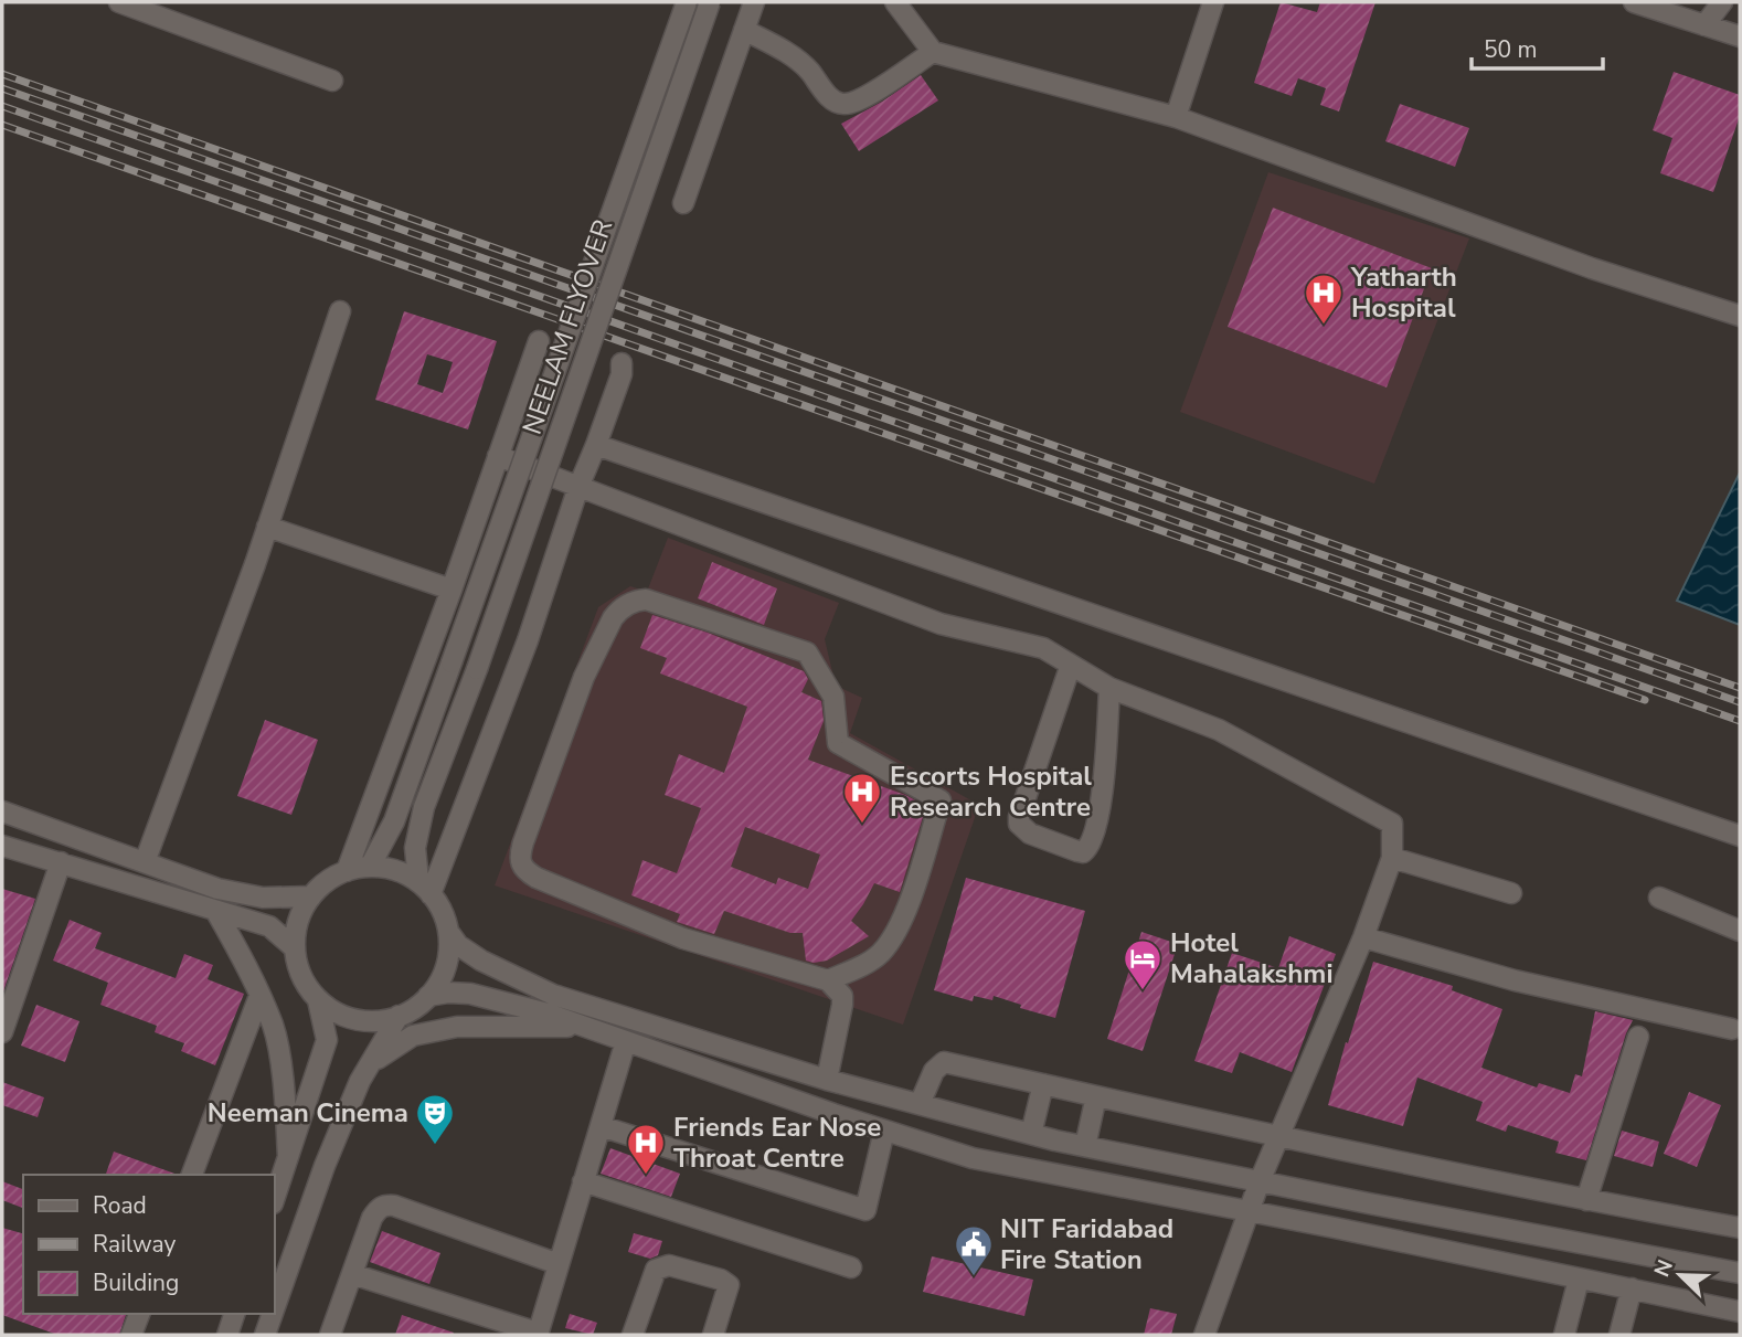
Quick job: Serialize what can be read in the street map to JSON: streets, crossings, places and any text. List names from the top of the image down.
{
  "streets": {
    "street": ["NEELAM FLYOVER"]
  },
  "places": {
    "hospital": ["Yatharth Hospital", "Escorts Hospital Research Centre", "Friends Ear Nose Throat Centre"],
    "hotel": ["Hotel Mahalakshmi"],
    "theatre": ["Neeman Cinema"],
    "public building": ["NIT Faridabad Fire Station"]
  },
  "legend": ["Road", "Railway", "Building"],
  "scale_bar": "50 m",
  "north": "top left"
}
